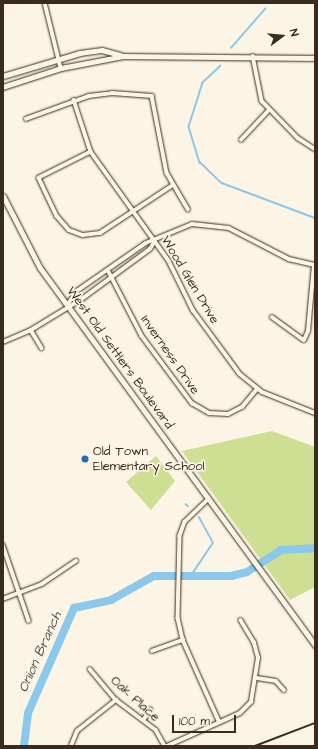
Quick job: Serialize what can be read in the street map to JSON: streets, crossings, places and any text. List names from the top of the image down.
{
  "streets": {
    "main road": ["West Old Settlers Boulevard"],
    "street": ["Wood Glen Drive", "Inverness Drive", "Oak Place"]
  },
  "crossings": [
    ["Wood Glen Drive", "Inverness Drive"]
  ],
  "water": ["Onion Branch"],
  "places": ["Old Town Elementary School"],
  "scale_bar": "100 m",
  "north": "right"
}
